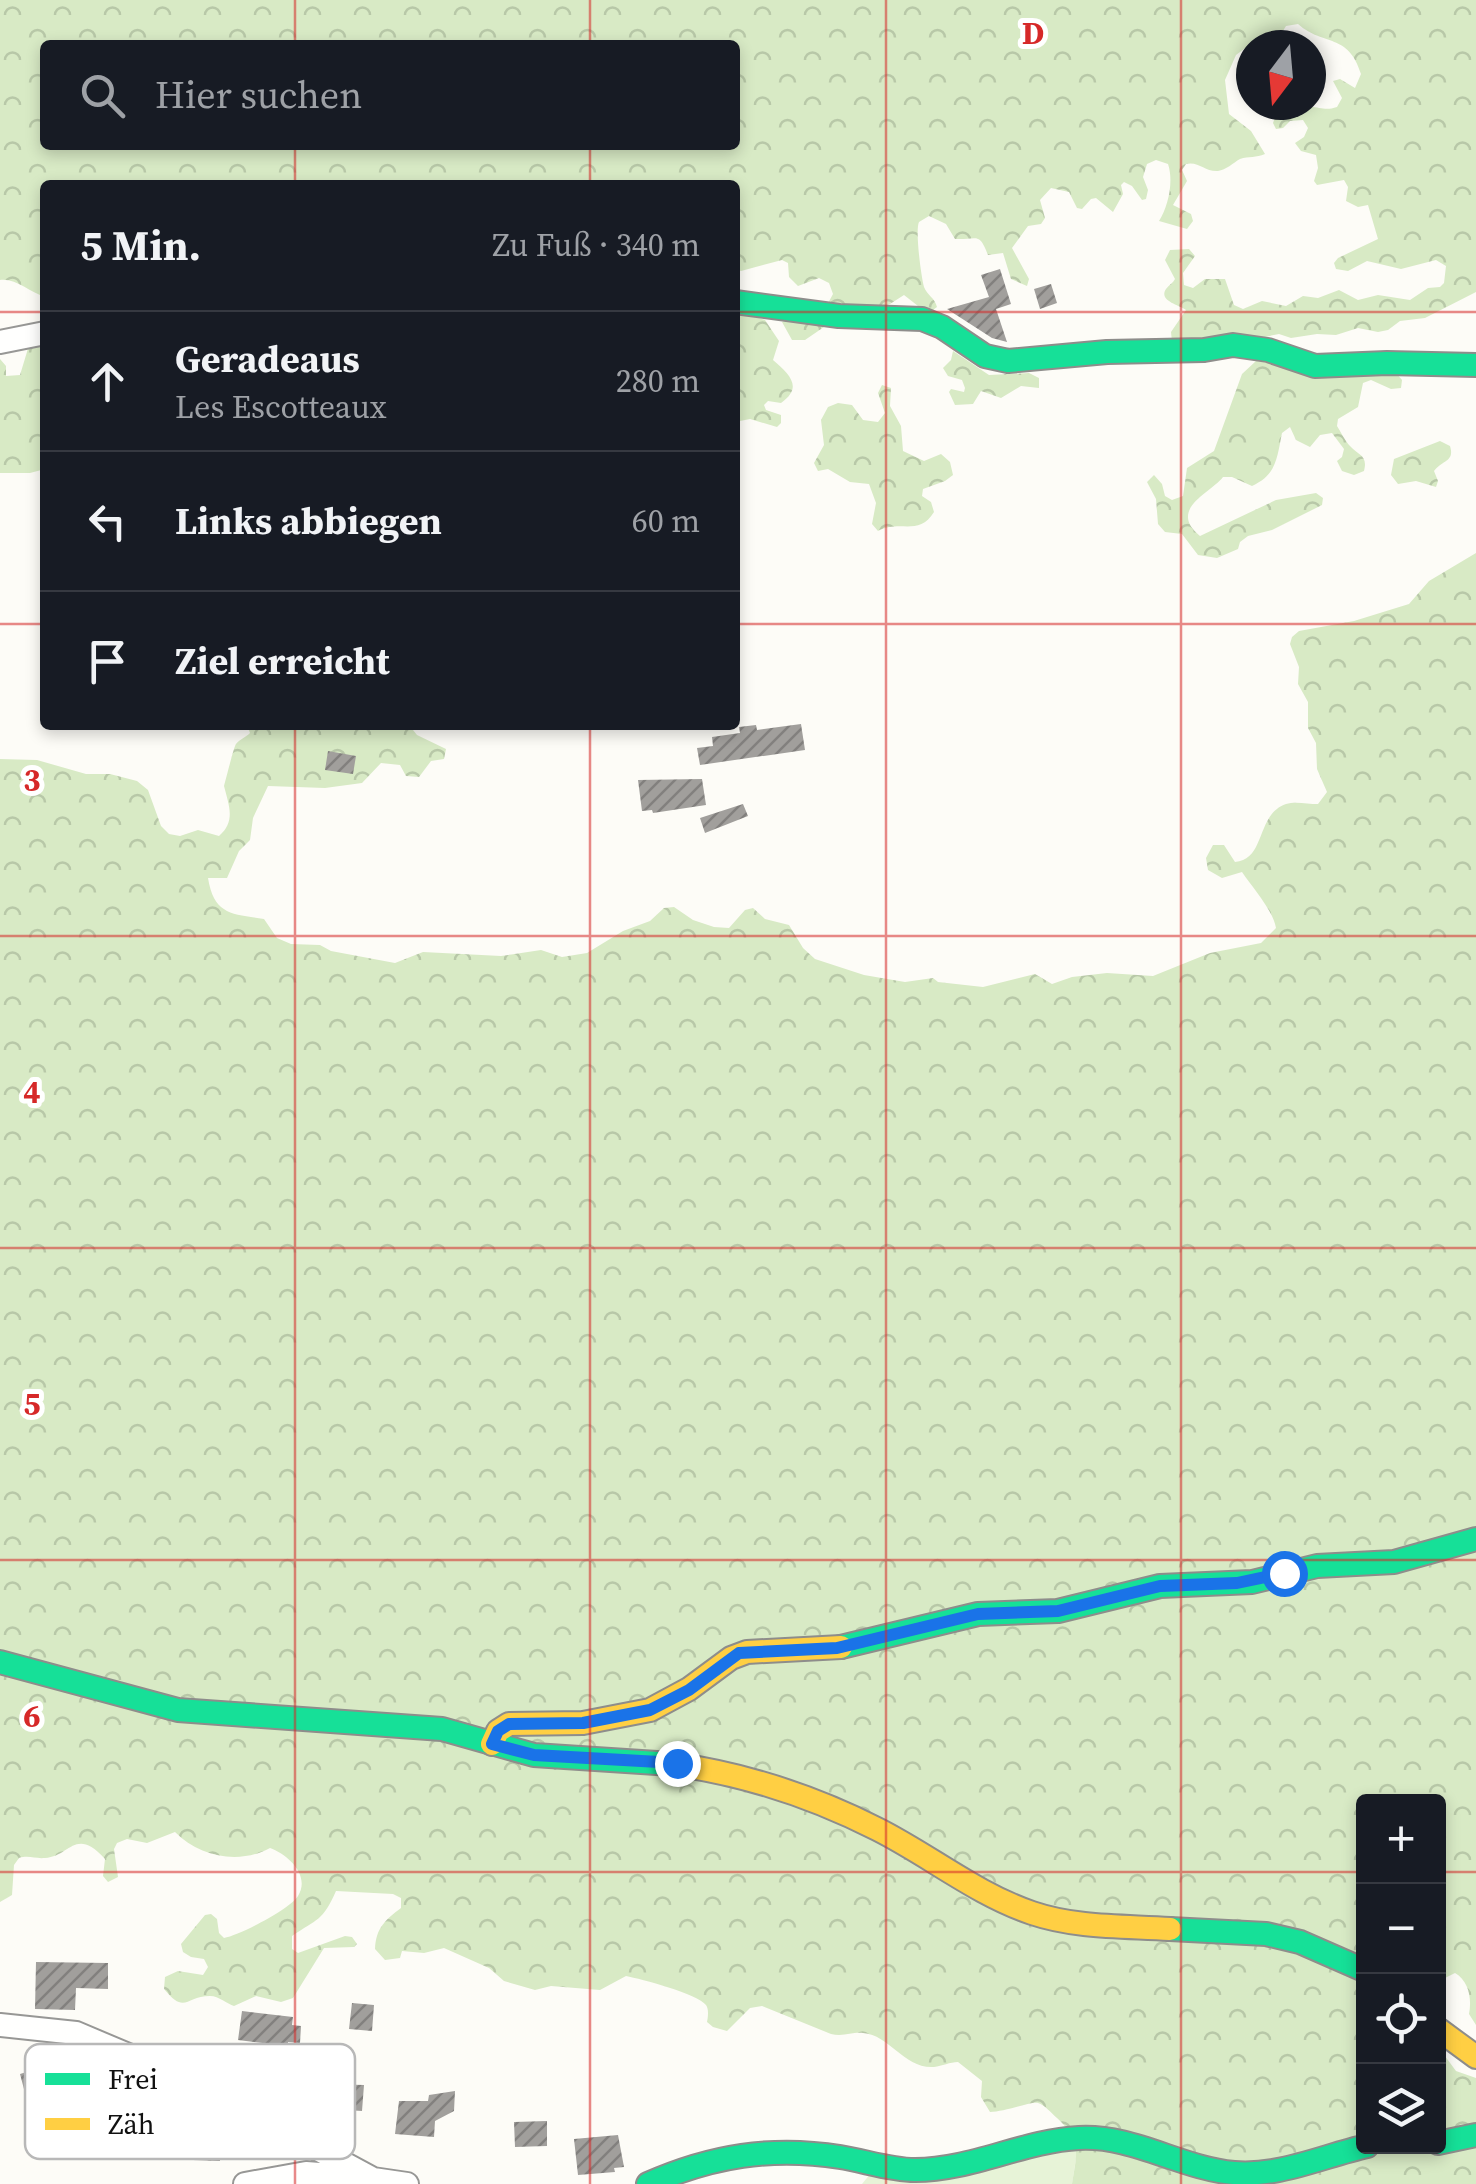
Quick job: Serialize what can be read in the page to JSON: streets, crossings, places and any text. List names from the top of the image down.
{
  "legend": ["Frei", "Zäh"],
  "north": "bottom",
  "page": {
    "search": "Hier suchen",
    "heading": ["5 Min.", "Zu Fuß · 340 m"],
    "list": [
      ["Geradeaus", "Les Escotteaux", "280 m"],
      ["Links abbiegen", "60 m"],
      "Ziel erreicht"
    ],
    "map_buttons": ["+", "−"]
  },
  "grid": {
    "columns": ["D"],
    "rows": [
      "3",
      "4",
      "5",
      "6"
    ]
  }
}
